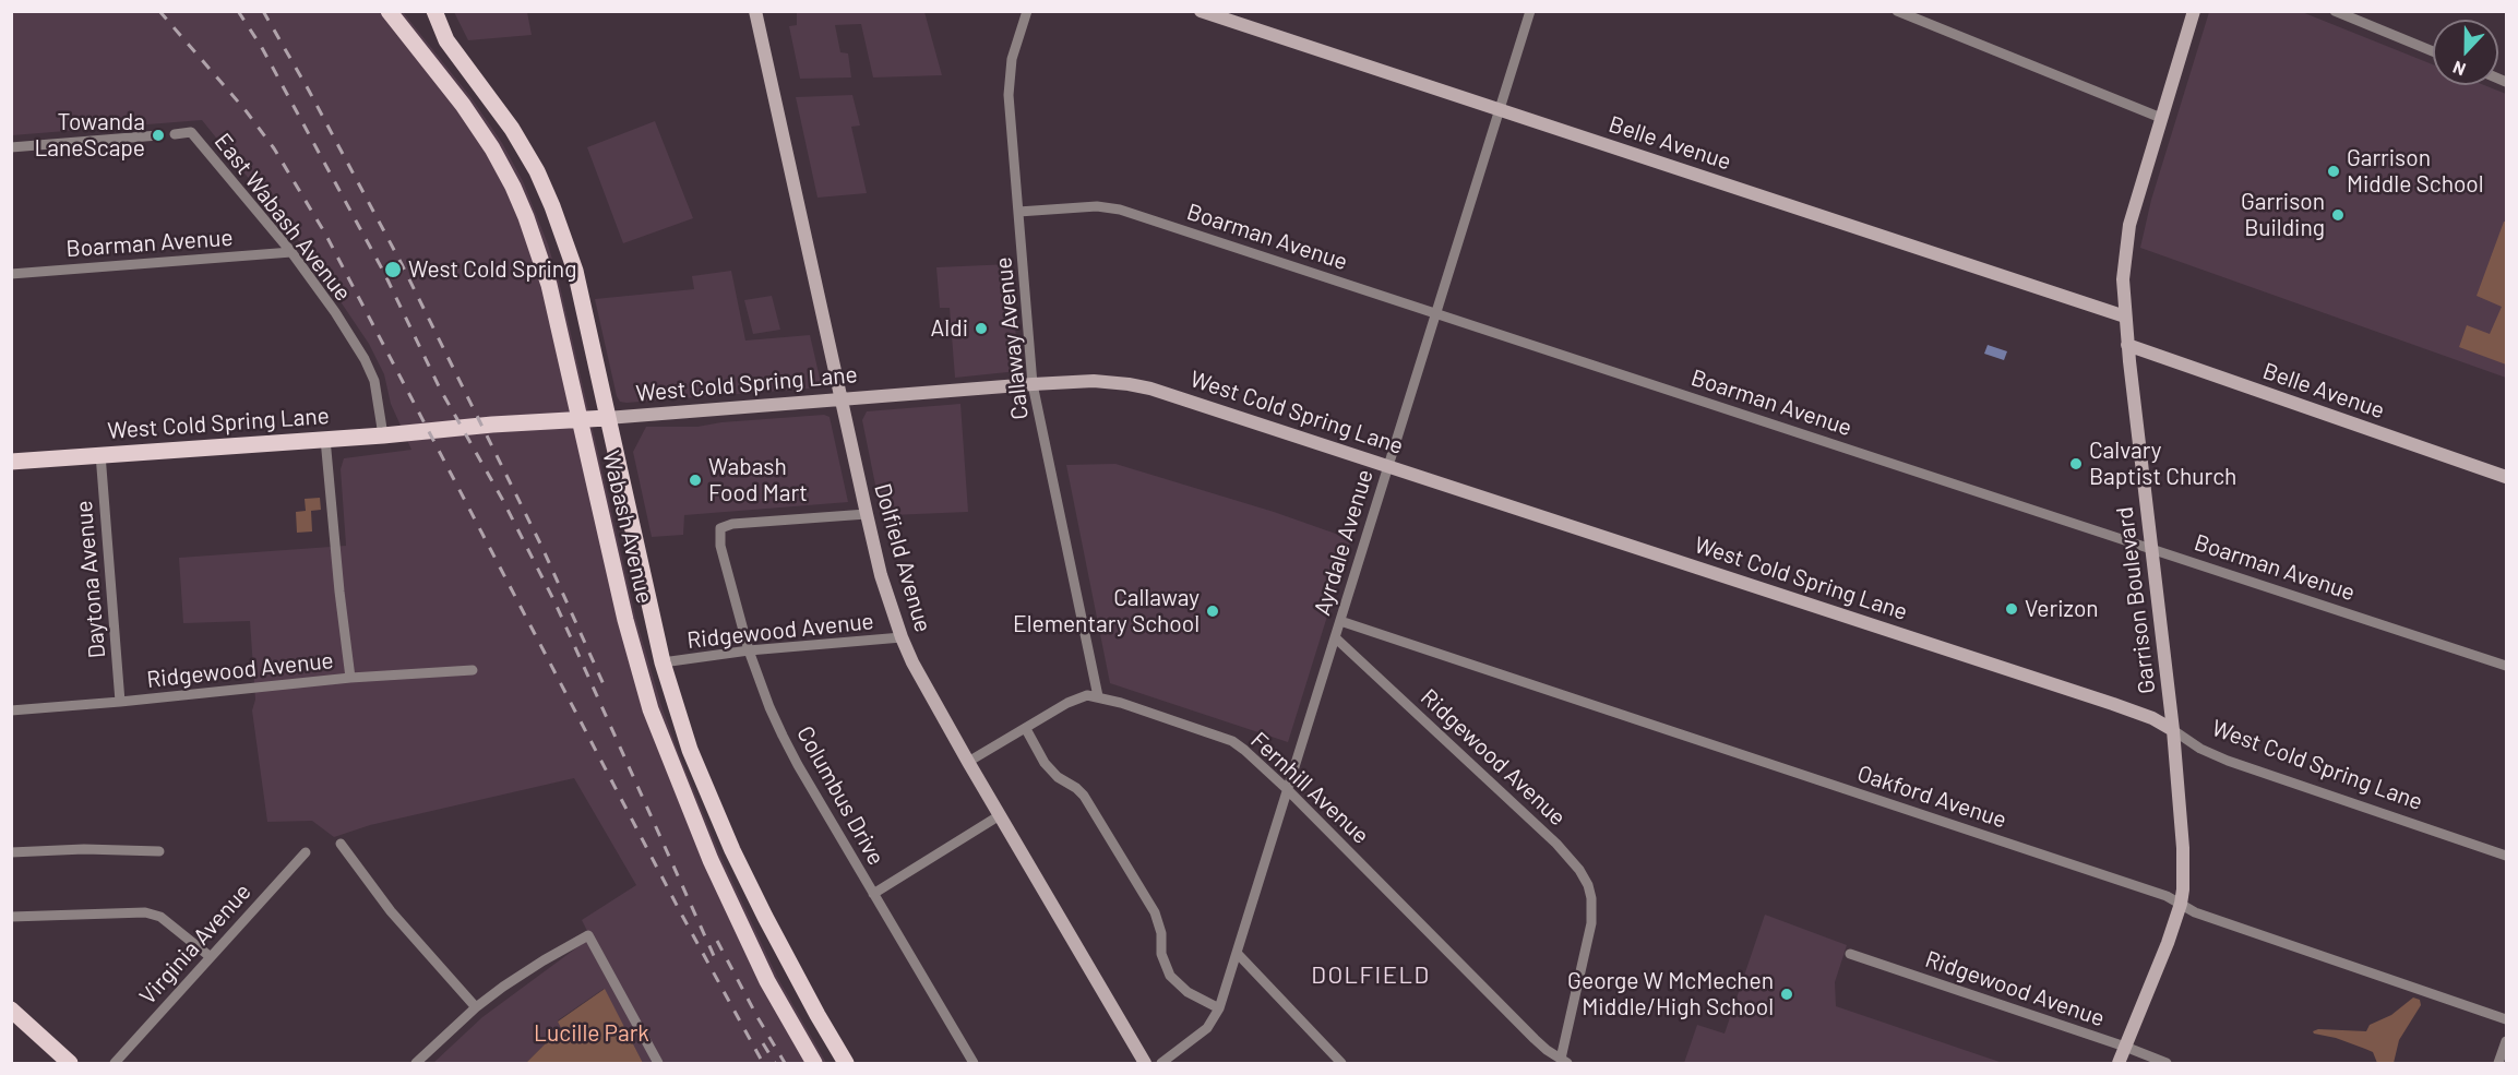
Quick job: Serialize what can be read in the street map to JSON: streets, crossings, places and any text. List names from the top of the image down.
{
  "streets": {
    "main road": [
      "Belle Avenue",
      "West Cold Spring Lane",
      "Wabash Avenue",
      "Dolfield Avenue",
      "Garrison Boulevard"
    ],
    "street": [
      "East Wabash Avenue",
      "Boarman Avenue",
      "Callaway Avenue",
      "Ayrdale Avenue",
      "Daytona Avenue",
      "Ridgewood Avenue",
      "Fernhill Avenue",
      "Columbus Drive",
      "Oakford Avenue",
      "Virginia Avenue"
    ]
  },
  "crossings": [
    ["Belle Avenue", "Ayrdale Avenue"],
    ["Belle Avenue", "Garrison Boulevard"],
    ["East Wabash Avenue", "Boarman Avenue"],
    ["East Wabash Avenue", "West Cold Spring Lane"],
    ["Boarman Avenue", "Callaway Avenue"],
    ["Boarman Avenue", "Ayrdale Avenue"],
    ["Boarman Avenue", "Garrison Boulevard"],
    ["Callaway Avenue", "West Cold Spring Lane"],
    ["Callaway Avenue", "Fernhill Avenue"],
    ["West Cold Spring Lane", "Wabash Avenue"],
    ["West Cold Spring Lane", "Ayrdale Avenue"],
    ["West Cold Spring Lane", "Dolfield Avenue"],
    ["West Cold Spring Lane", "Daytona Avenue"],
    ["West Cold Spring Lane", "Garrison Boulevard"],
    ["Wabash Avenue", "Ridgewood Avenue"],
    ["Ayrdale Avenue", "Ridgewood Avenue"],
    ["Ayrdale Avenue", "Fernhill Avenue"],
    ["Ayrdale Avenue", "Oakford Avenue"],
    ["Dolfield Avenue", "Ridgewood Avenue"],
    ["Dolfield Avenue", "Columbus Drive"],
    ["Daytona Avenue", "Ridgewood Avenue"],
    ["Garrison Boulevard", "Ridgewood Avenue"],
    ["Garrison Boulevard", "Oakford Avenue"],
    ["Ridgewood Avenue", "Fernhill Avenue"],
    ["Ridgewood Avenue", "Columbus Drive"]
  ],
  "districts": ["DOLFIELD"],
  "parks": ["Lucille Park"],
  "places": [
    "Towanda LaneScape",
    "Garrison Middle School",
    "Garrison Building",
    "West Cold Spring",
    "Aldi",
    "Calvary Baptist Church",
    "Wabash Food Mart",
    "Verizon",
    "Callaway Elementary School",
    "George W McMechen Middle/High School"
  ],
  "north": "bottom"
}
